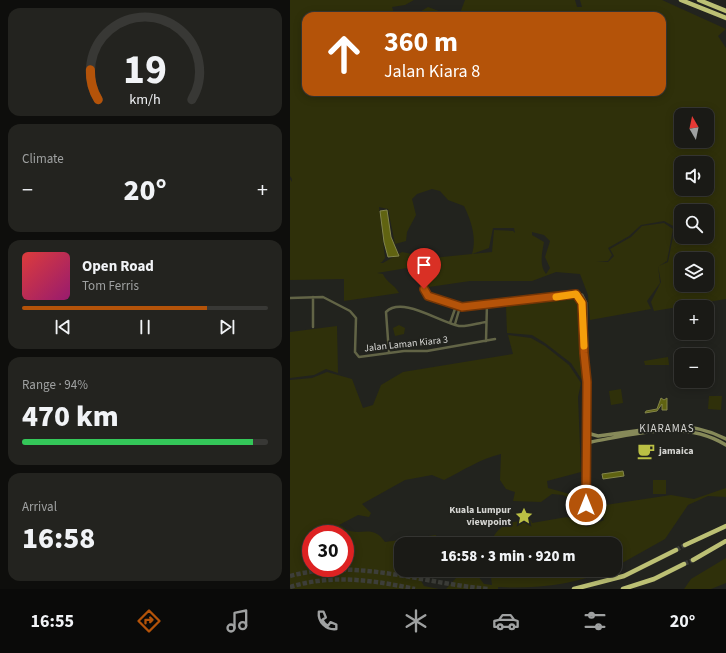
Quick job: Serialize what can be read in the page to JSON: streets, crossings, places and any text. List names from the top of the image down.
{
  "streets": {
    "street": ["Jalan Laman Kiara 3"]
  },
  "districts": ["KIARAMAS"],
  "places": {
    "cafe": ["jamaica"],
    "place": ["Kuala Lumpur viewpoint"]
  },
  "north": "top",
  "page": {
    "turn": ["360 m", "Jalan Kiara 8"],
    "map_buttons": ["+", "−"],
    "tile": [
      "Climate",
      ["Range · 94%", "470 km"],
      ["Arrival", "16:58"]
    ],
    "heat": ["−", "20°", "+"],
    "song": ["Open Road", "Tom Ferris"],
    "limit": "30",
    "trip": "16:58 · 3 min · 920 m",
    "tabs": ["16:55", "20°"],
    "gauge": ["19", "km/h"]
  }
}
